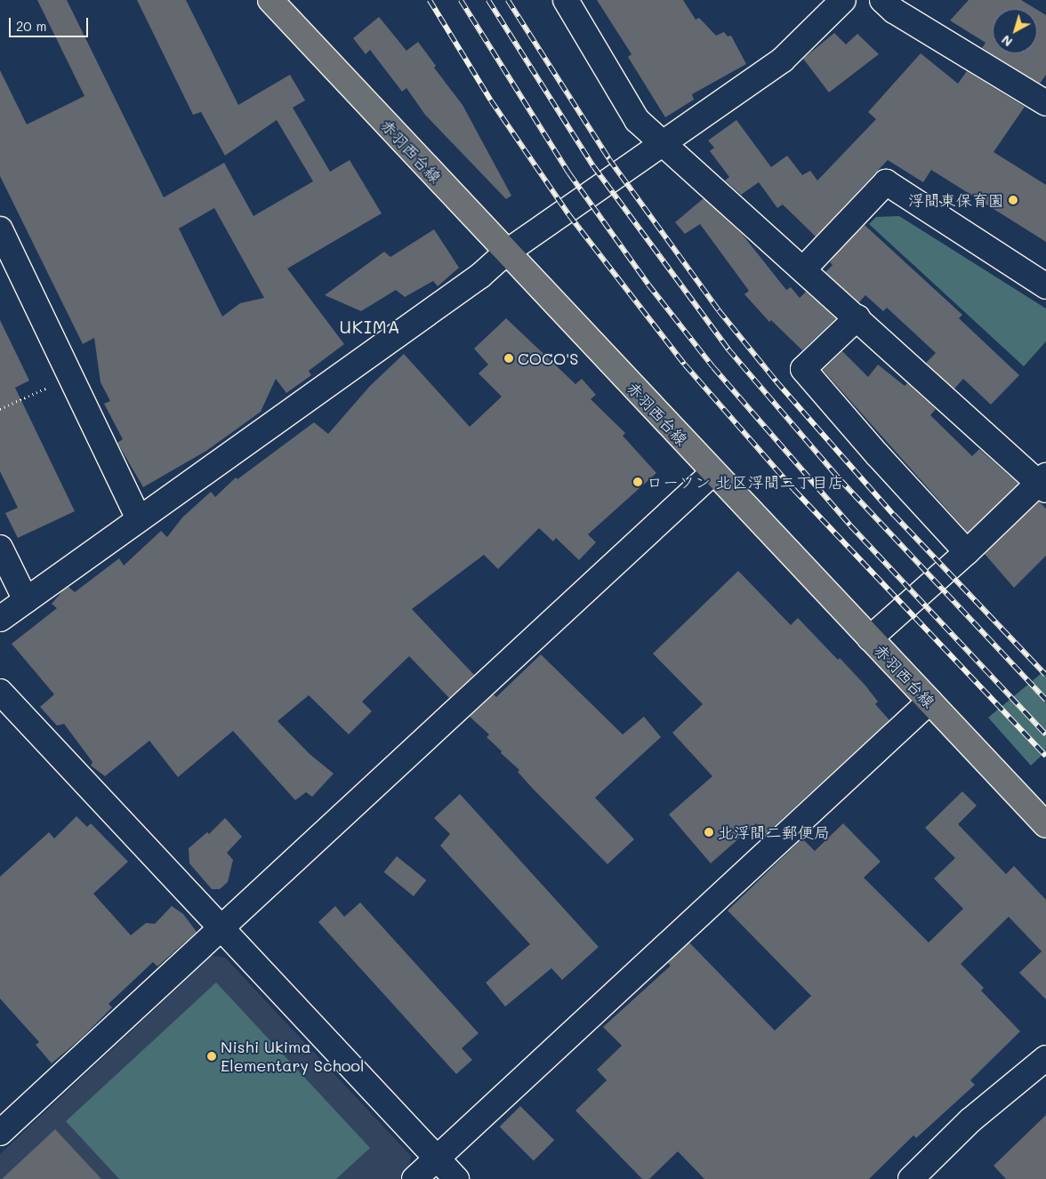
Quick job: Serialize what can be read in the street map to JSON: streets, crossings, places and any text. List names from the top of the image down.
{
  "streets": {
    "main road": ["赤羽西台線"]
  },
  "districts": ["UKIMA"],
  "places": [
    "浮間東保育園",
    "COCO'S",
    "ローソン 北区浮間二丁目店",
    "北浮間二郵便局",
    "Nishi Ukima Elementary School"
  ],
  "scale_bar": "20 m",
  "north": "bottom left"
}
